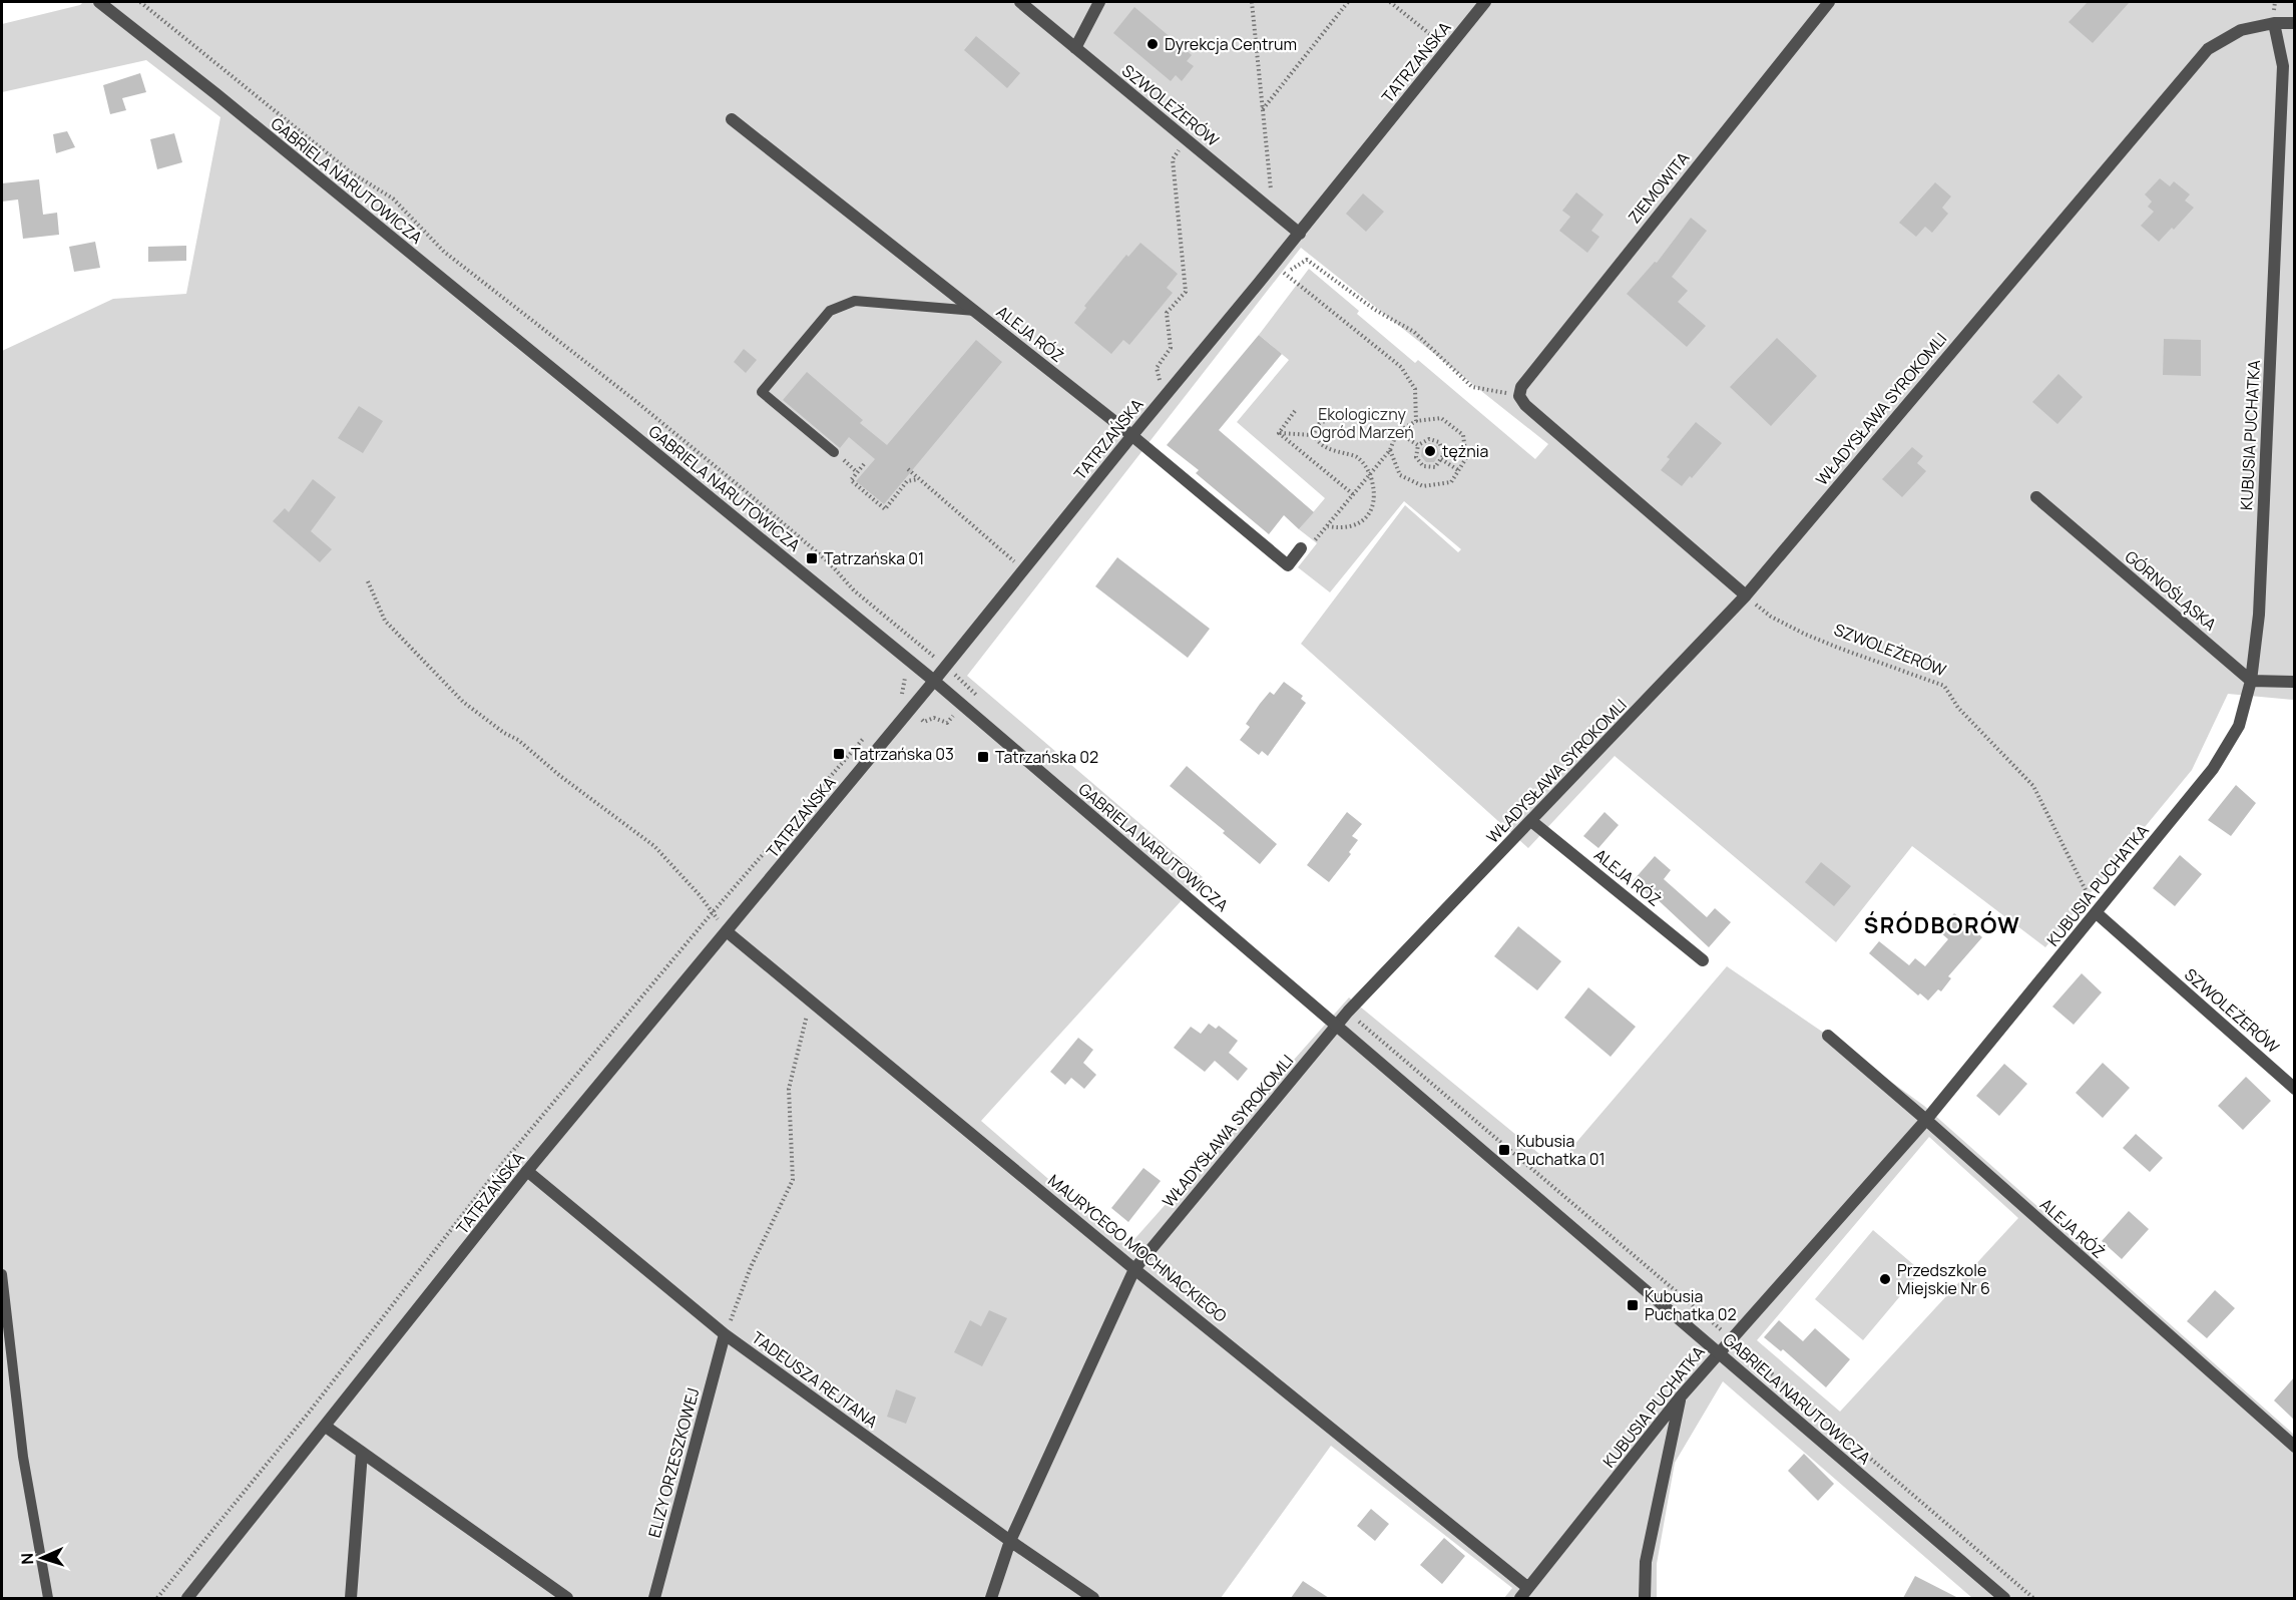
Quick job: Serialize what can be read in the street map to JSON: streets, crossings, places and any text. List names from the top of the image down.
{
  "streets": {
    "street": [
      "TATRZAŃSKA",
      "SZWOLEŻERÓW",
      "GABRIELA NARUTOWICZA",
      "ZIEMOWITA",
      "ALEJA RÓŻ",
      "WŁADYSŁAWA SYROKOMLI",
      "KUBUSIA PUCHATKA",
      "GÓRNOŚLĄSKA",
      "MAURYCEGO MOCHNACKIEGO",
      "TADEUSZA REJTANA",
      "ELIZY ORZESZKOWEJ"
    ]
  },
  "crossings": [
    ["TATRZAŃSKA", "SZWOLEŻERÓW"],
    ["TATRZAŃSKA", "GABRIELA NARUTOWICZA"],
    ["TATRZAŃSKA", "ALEJA RÓŻ"],
    ["TATRZAŃSKA", "MAURYCEGO MOCHNACKIEGO"],
    ["TATRZAŃSKA", "TADEUSZA REJTANA"],
    ["SZWOLEŻERÓW", "WŁADYSŁAWA SYROKOMLI"],
    ["SZWOLEŻERÓW", "KUBUSIA PUCHATKA"],
    ["GABRIELA NARUTOWICZA", "WŁADYSŁAWA SYROKOMLI"],
    ["GABRIELA NARUTOWICZA", "KUBUSIA PUCHATKA"],
    ["ALEJA RÓŻ", "WŁADYSŁAWA SYROKOMLI"],
    ["ALEJA RÓŻ", "KUBUSIA PUCHATKA"],
    ["WŁADYSŁAWA SYROKOMLI", "KUBUSIA PUCHATKA"],
    ["WŁADYSŁAWA SYROKOMLI", "MAURYCEGO MOCHNACKIEGO"],
    ["WŁADYSŁAWA SYROKOMLI", "TADEUSZA REJTANA"],
    ["KUBUSIA PUCHATKA", "GÓRNOŚLĄSKA"],
    ["KUBUSIA PUCHATKA", "MAURYCEGO MOCHNACKIEGO"],
    ["TADEUSZA REJTANA", "ELIZY ORZESZKOWEJ"]
  ],
  "districts": ["ŚRÓDBORÓW"],
  "parks": ["Ekologiczny Ogród Marzeń"],
  "places": {
    "other": ["Dyrekcja Centrum", "tężnia", "Przedszkole Miejskie Nr 6"],
    "transit": [
      "Tatrzańska 01",
      "Tatrzańska 03",
      "Tatrzańska 02",
      "Kubusia Puchatka 01",
      "Kubusia Puchatka 02"
    ]
  },
  "north": "left"
}
